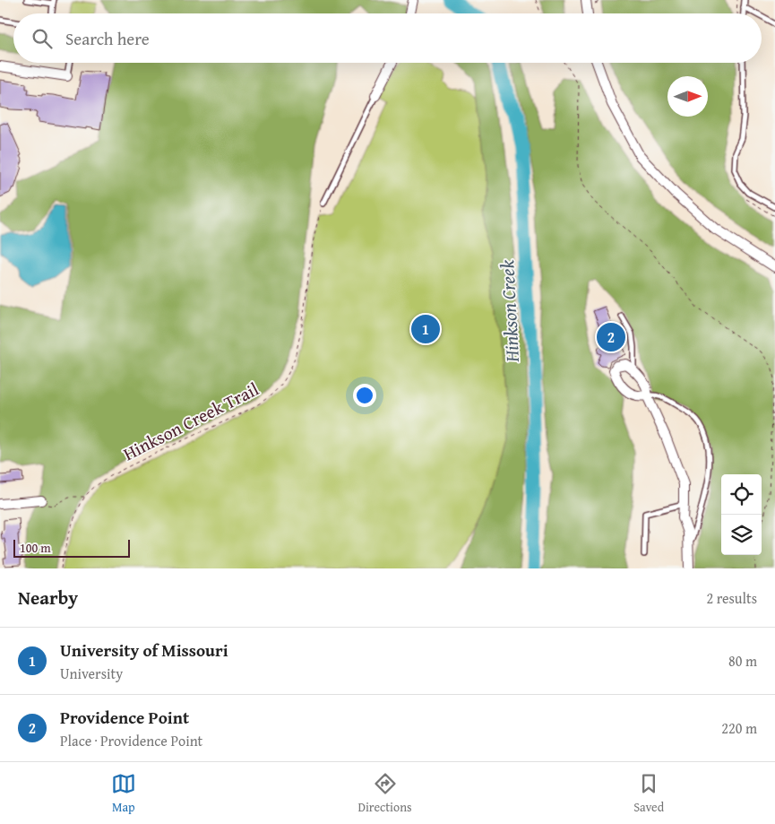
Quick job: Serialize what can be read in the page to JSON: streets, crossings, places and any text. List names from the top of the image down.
{
  "streets": {
    "path": ["Hinkson Creek Trail"]
  },
  "water": ["Hinkson Creek"],
  "scale_bar": "100 m",
  "north": "right",
  "page": {
    "search": "Search here",
    "pins": ["1", "2"],
    "scale": "100 m",
    "heading": ["Nearby", "2 results"],
    "list": [
      {
        "mark": "1",
        "name": "University of Missouri",
        "note": "University",
        "value": "80 m"
      },
      {
        "mark": "2",
        "name": "Providence Point",
        "note": "Place · Providence Point",
        "value": "220 m"
      }
    ],
    "nav": ["Map", "Directions", "Saved"]
  }
}
